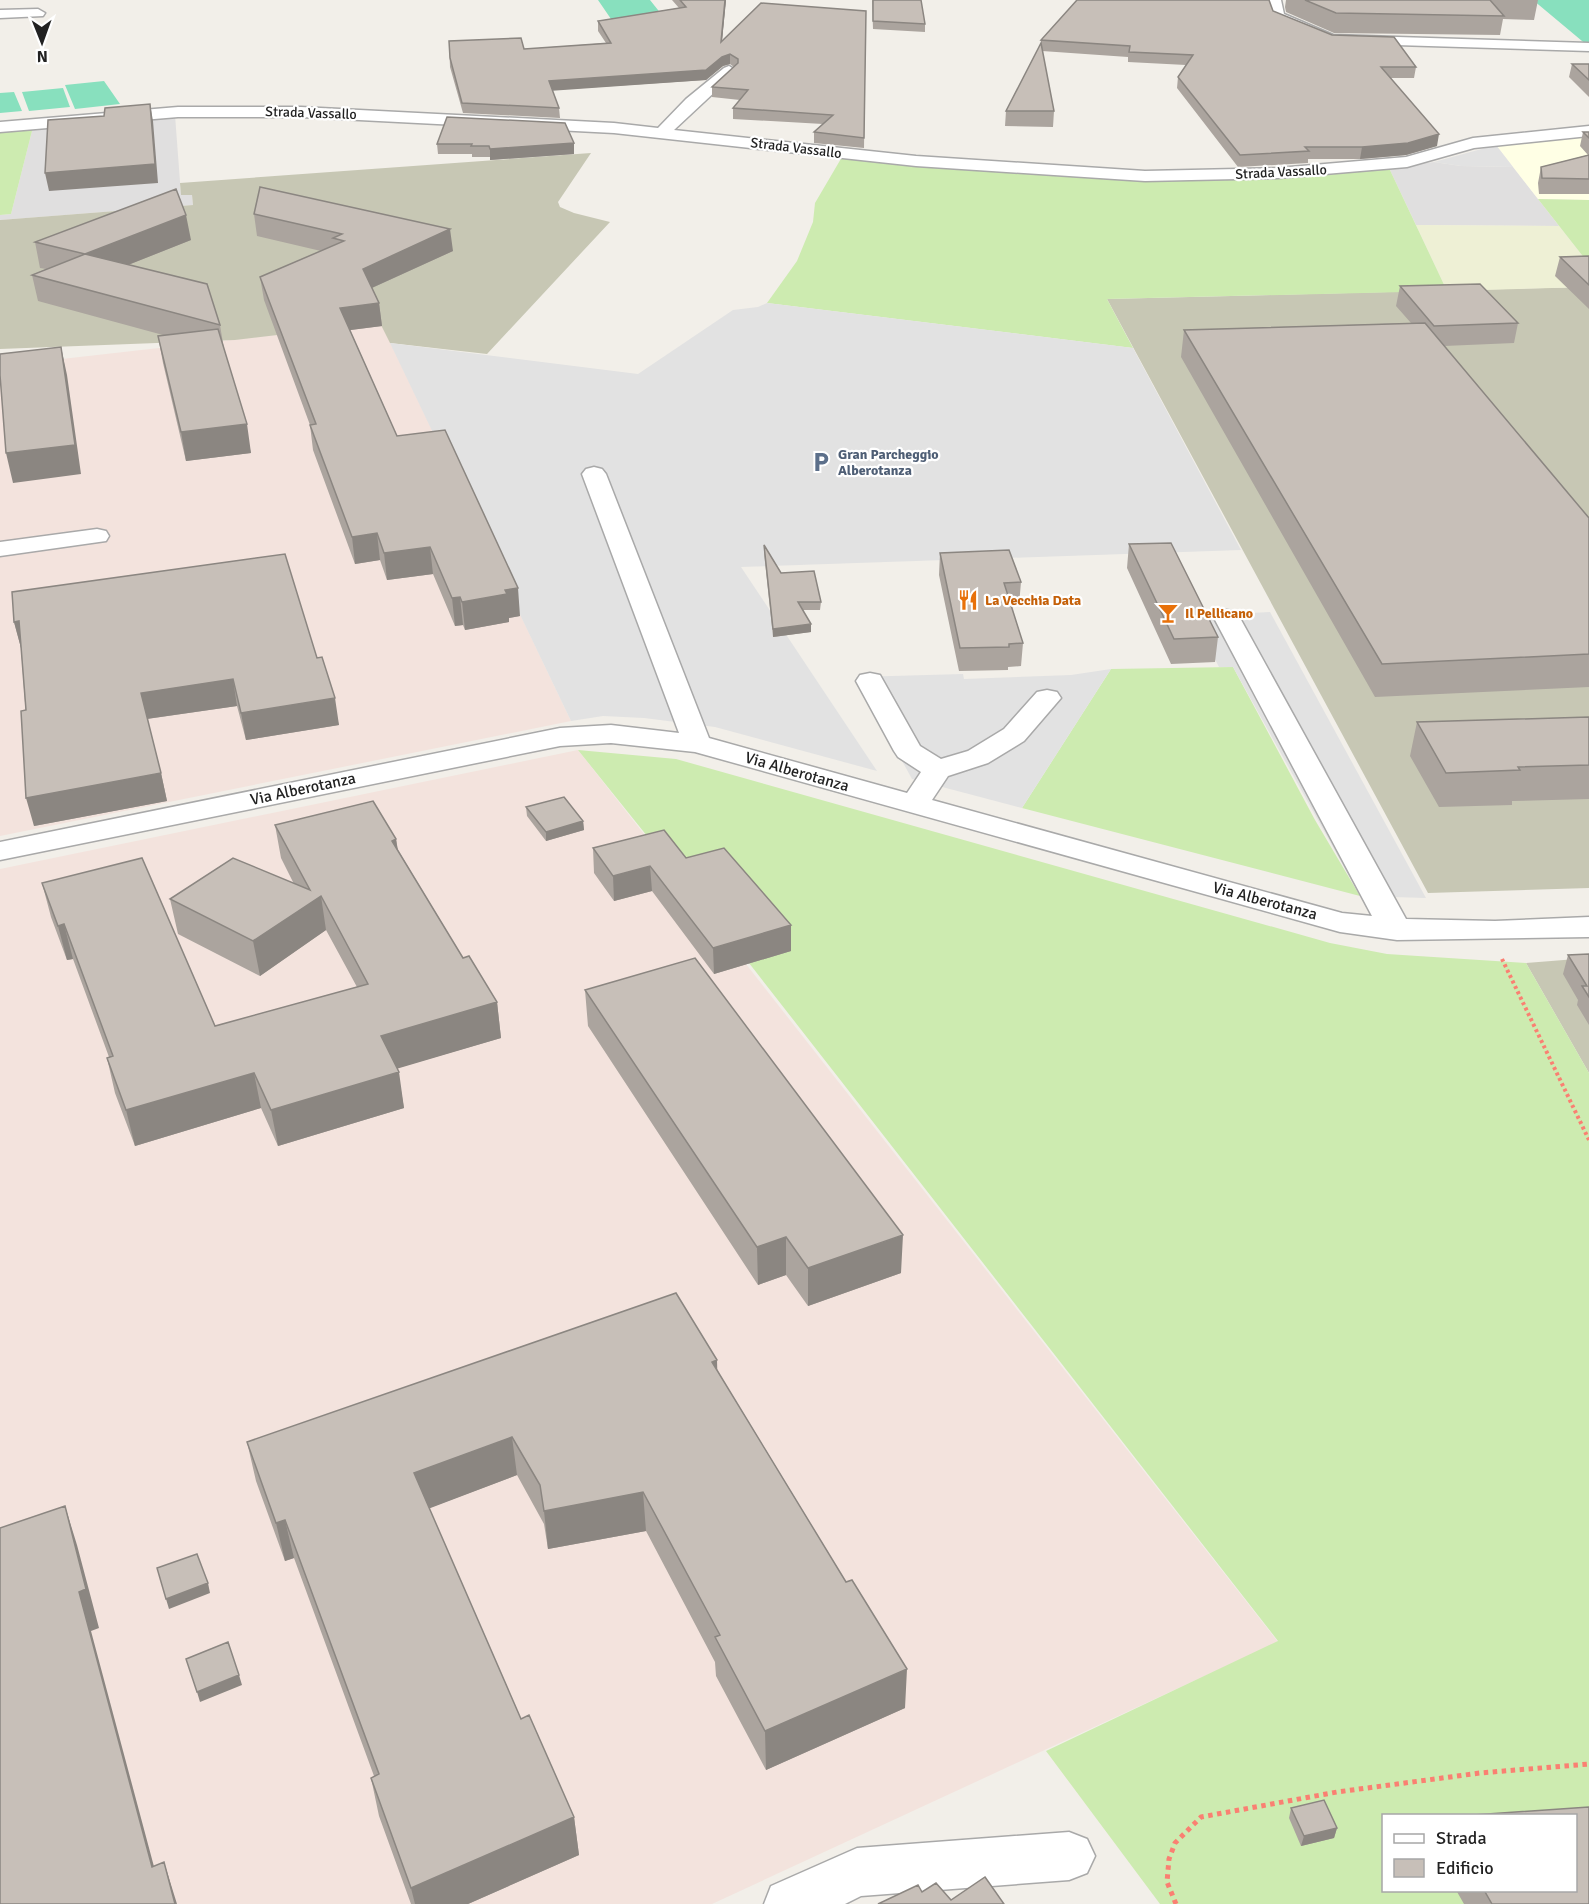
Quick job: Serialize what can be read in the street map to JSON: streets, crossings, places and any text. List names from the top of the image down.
{
  "streets": {
    "street": ["Strada Vassallo", "Via Alberotanza"]
  },
  "places": {
    "parking": ["Gran Parcheggio Alberotanza"],
    "restaurant": ["La Vecchia Data"],
    "bar": ["Il Pellicano"]
  },
  "legend": ["Strada", "Edificio"],
  "north": "bottom"
}
